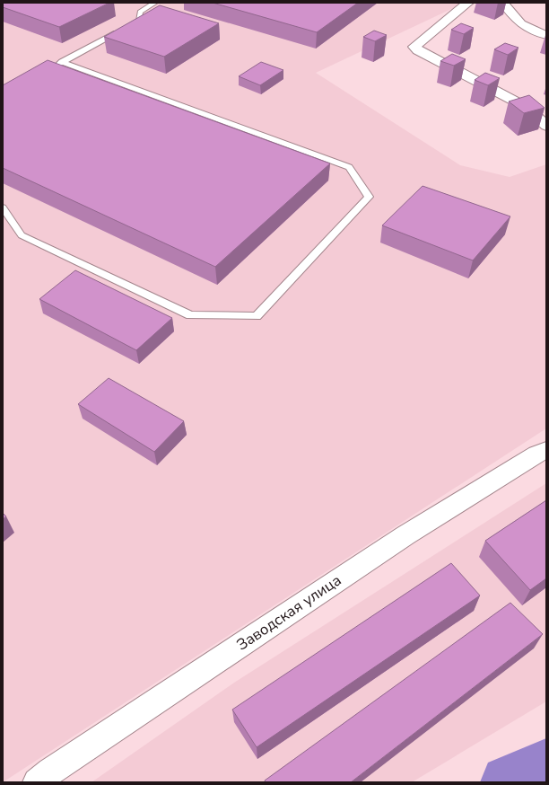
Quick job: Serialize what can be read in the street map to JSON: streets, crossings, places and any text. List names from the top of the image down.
{
  "streets": {
    "street": ["Заводская улица"]
  }
}
